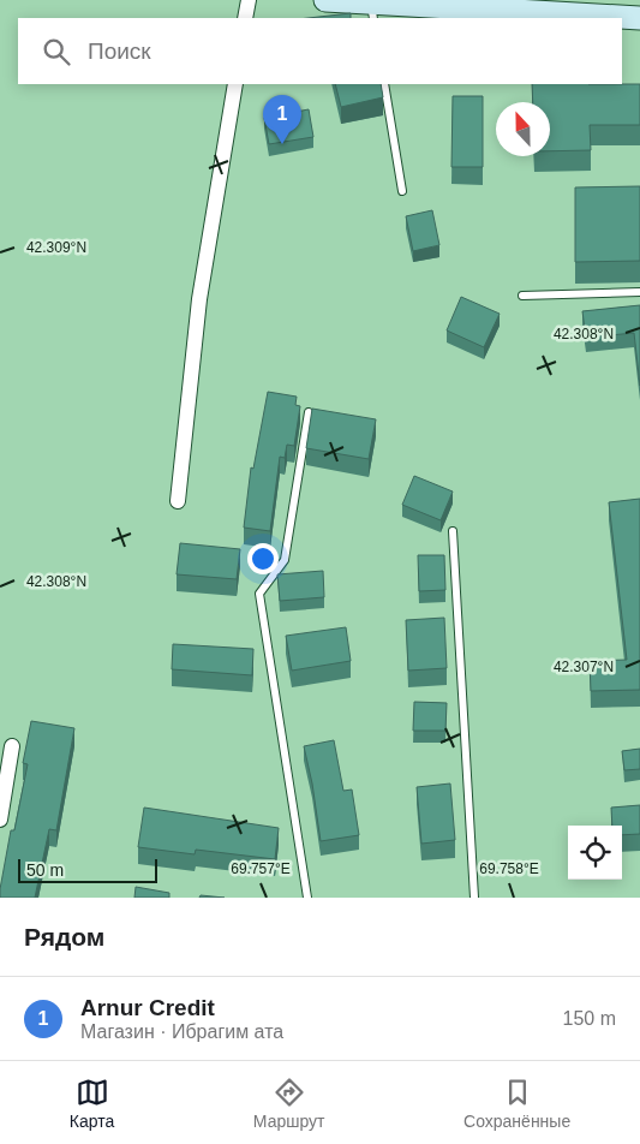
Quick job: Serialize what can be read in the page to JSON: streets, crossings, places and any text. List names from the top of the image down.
{
  "scale_bar": "50 m",
  "north": "top",
  "page": {
    "search": "Поиск",
    "pins": "1",
    "scale": "50 m",
    "heading": "Рядом",
    "list": [
      {
        "mark": "1",
        "name": "Arnur Credit",
        "note": "Магазин · Ибрагим ата",
        "value": "150 m"
      }
    ],
    "nav": ["Карта", "Маршрут", "Сохранённые"]
  },
  "coordinates": [
    "42.309°N",
    "42.308°N",
    "42.307°N",
    "69.757°E",
    "69.758°E"
  ]
}
